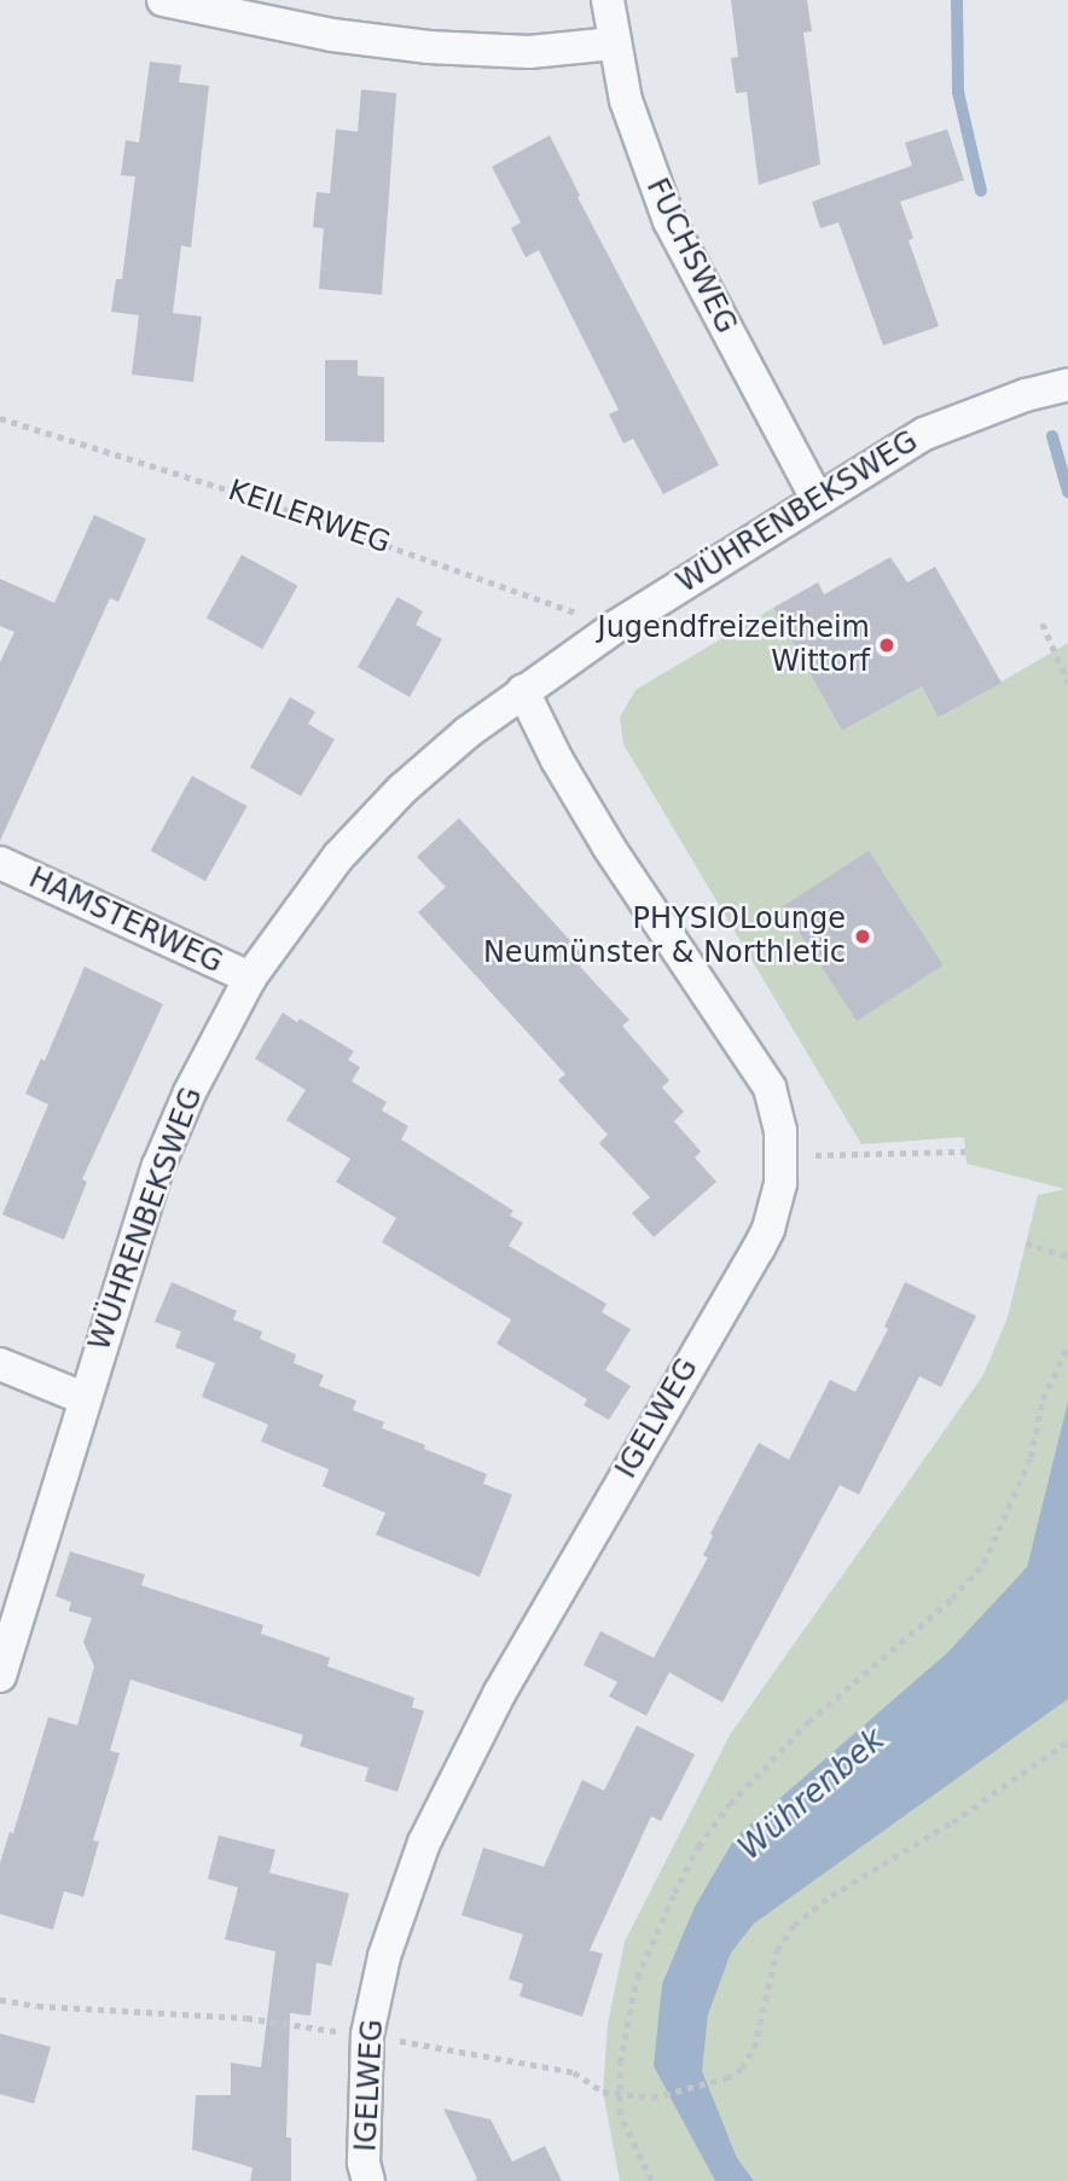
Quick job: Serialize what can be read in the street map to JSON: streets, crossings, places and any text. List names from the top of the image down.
{
  "streets": {
    "street": [
      "FUCHSWEG",
      "WÜHRENBEKSWEG",
      "HAMSTERWEG",
      "IGELWEG"
    ],
    "path": ["KEILERWEG"]
  },
  "crossings": [
    ["FUCHSWEG", "WÜHRENBEKSWEG"],
    ["WÜHRENBEKSWEG", "KEILERWEG"],
    ["WÜHRENBEKSWEG", "HAMSTERWEG"],
    ["WÜHRENBEKSWEG", "IGELWEG"]
  ],
  "water": ["Wührenbek"],
  "places": ["Jugendfreizeitheim Wittorf", "PHYSIOLounge Neumünster & Northletic"]
}
